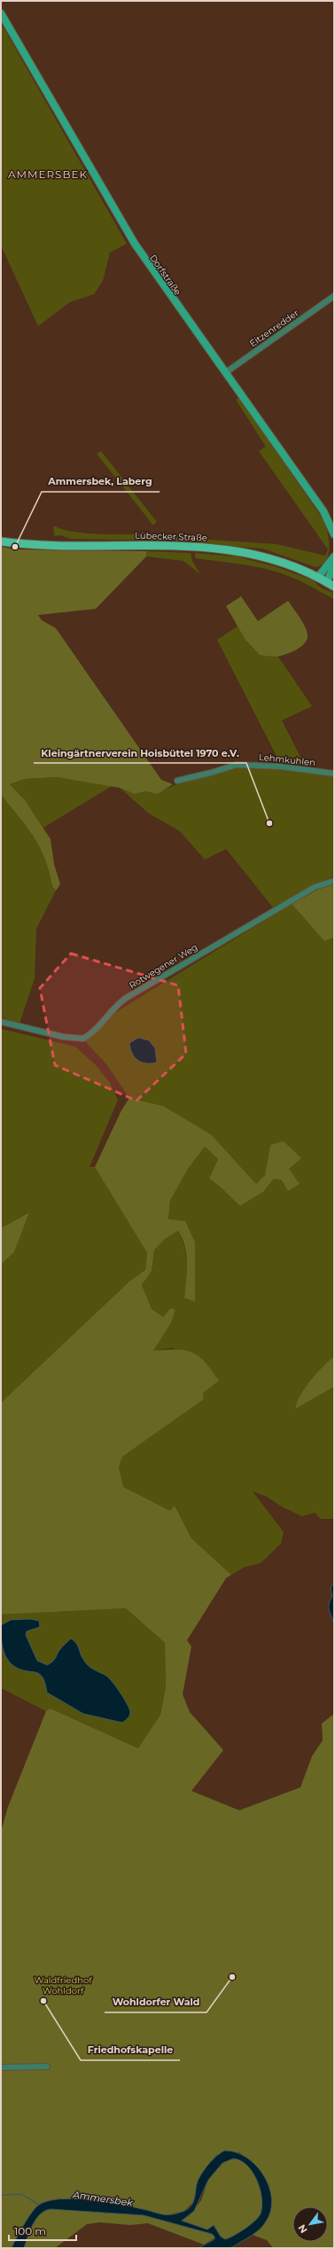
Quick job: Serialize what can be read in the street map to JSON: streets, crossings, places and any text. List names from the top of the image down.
{
  "streets": {
    "main road": ["Lübecker Straße"],
    "street": [
      "Dorfstraße",
      "Eitzenredder",
      "Lehmkuhlen",
      "Rotwegener Weg"
    ]
  },
  "crossings": [
    ["Dorfstraße", "Eitzenredder"]
  ],
  "districts": ["AMMERSBEK"],
  "water": ["Ammersbek"],
  "parks": ["Waldfriedhof Wohldorf"],
  "places": [
    "Ammersbek, Laberg",
    "Kleingärtnerverein Hoisbüttel 1970 e.V.",
    "Wohldorfer Wald",
    "Friedhofskapelle"
  ],
  "scale_bar": "100 m",
  "north": "bottom left"
}
